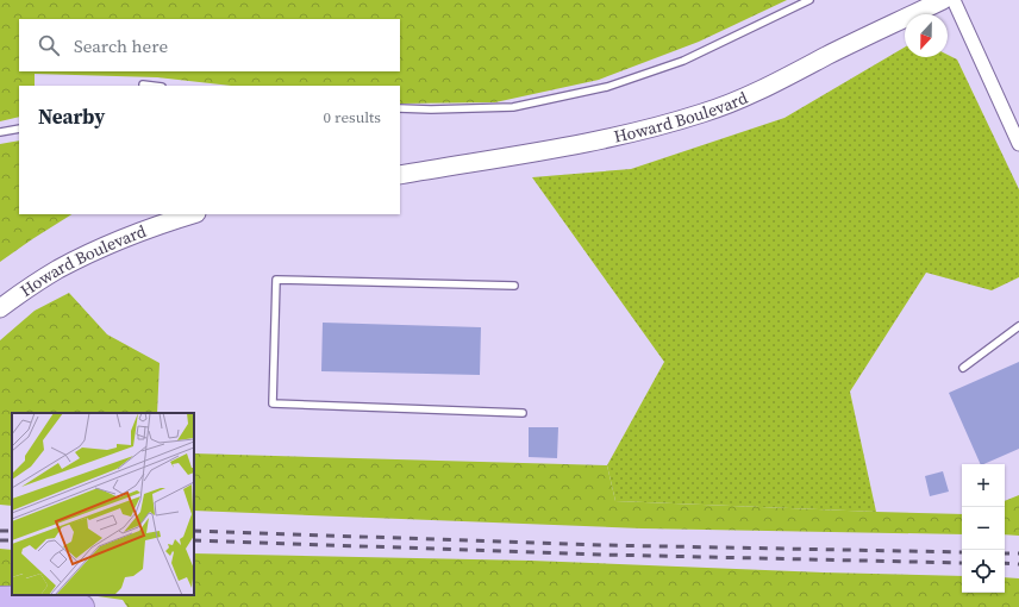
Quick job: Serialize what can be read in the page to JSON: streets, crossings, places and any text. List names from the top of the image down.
{
  "streets": {
    "main road": ["Howard Boulevard"]
  },
  "north": "bottom",
  "page": {
    "search": "Search here",
    "heading": ["Nearby", "0 results"],
    "map_buttons": ["+", "−"]
  }
}
